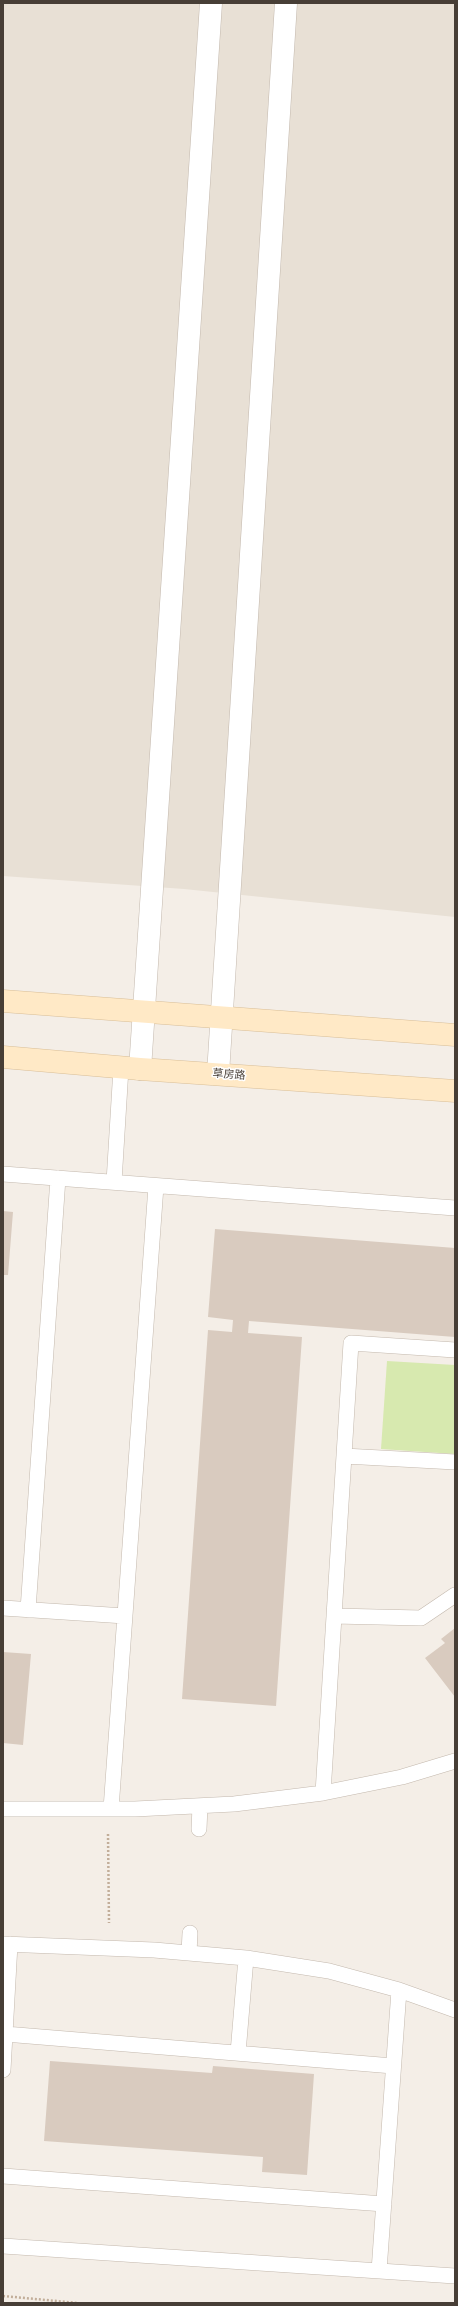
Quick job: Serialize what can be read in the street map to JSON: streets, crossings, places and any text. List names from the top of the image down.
{
  "streets": {
    "main road": ["草房路"]
  }
}
